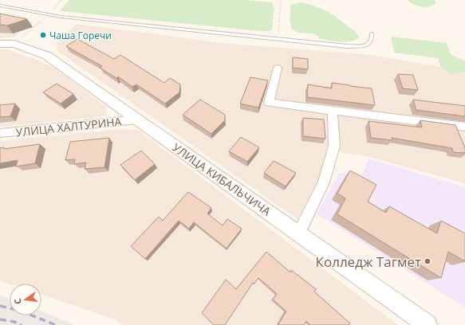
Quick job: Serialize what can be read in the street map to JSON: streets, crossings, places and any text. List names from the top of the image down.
{
  "streets": {
    "street": ["УЛИЦА ХАЛТУРИНА", "УЛИЦА КИБАЛЬЧИЧА"]
  },
  "crossings": [
    ["УЛИЦА ХАЛТУРИНА", "УЛИЦА КИБАЛЬЧИЧА"]
  ],
  "places": ["Чаша Горечи", "Колледж Тагмет"],
  "north": "left"
}
